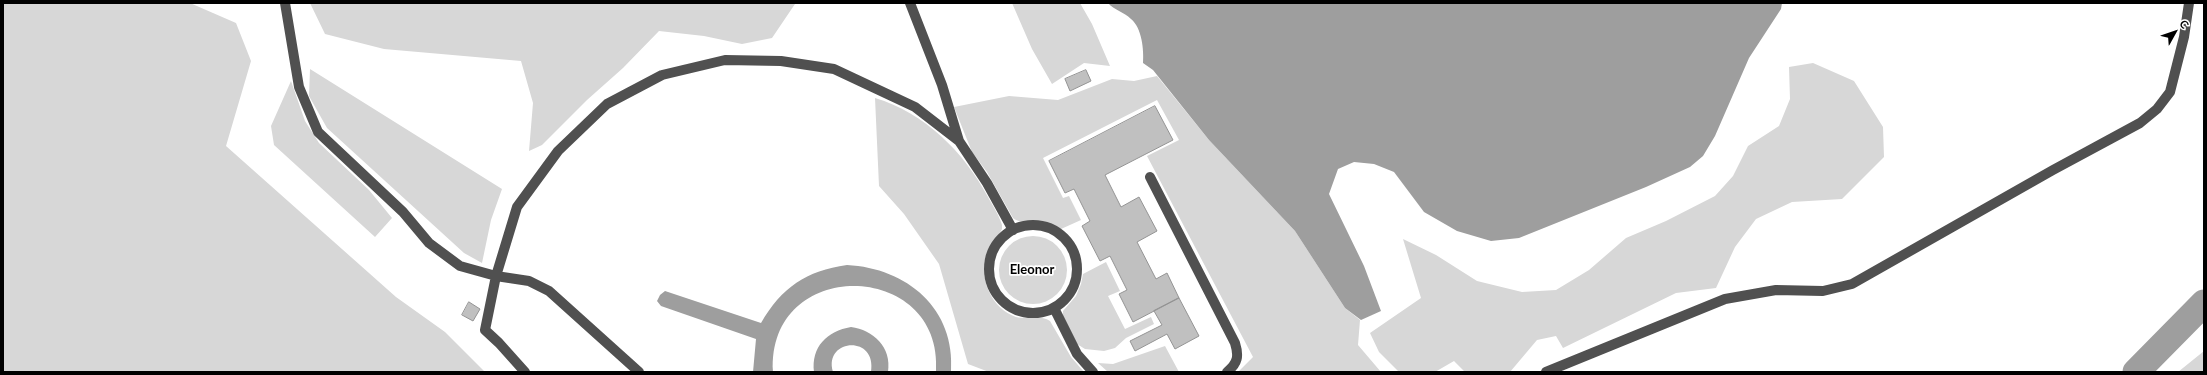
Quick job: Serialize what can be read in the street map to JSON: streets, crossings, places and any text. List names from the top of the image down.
{
  "districts": ["Eleonor"],
  "north": "top right"
}
